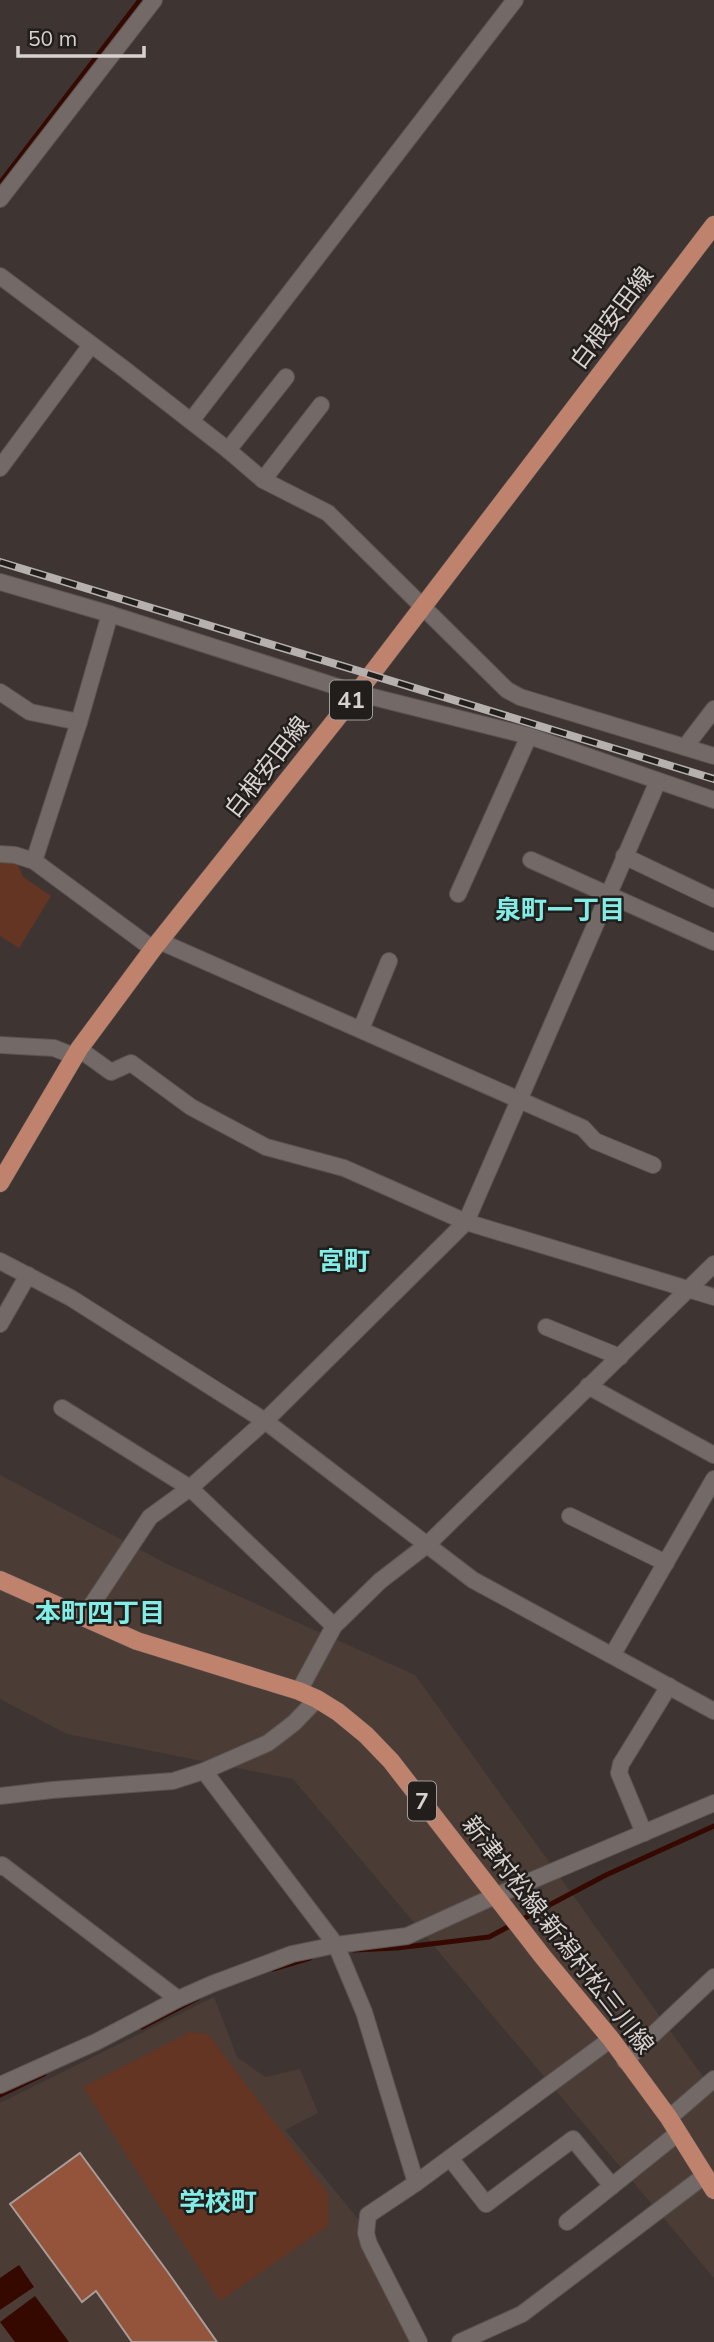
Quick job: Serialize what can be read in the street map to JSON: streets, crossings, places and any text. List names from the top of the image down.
{
  "streets": {
    "main road": [
      "白根安田線",
      "41",
      "7",
      "新津村松線;新潟村松三川線"
    ]
  },
  "districts": [
    "泉町一丁目",
    "宮町",
    "本町四丁目",
    "学校町"
  ],
  "scale_bar": "50 m"
}
